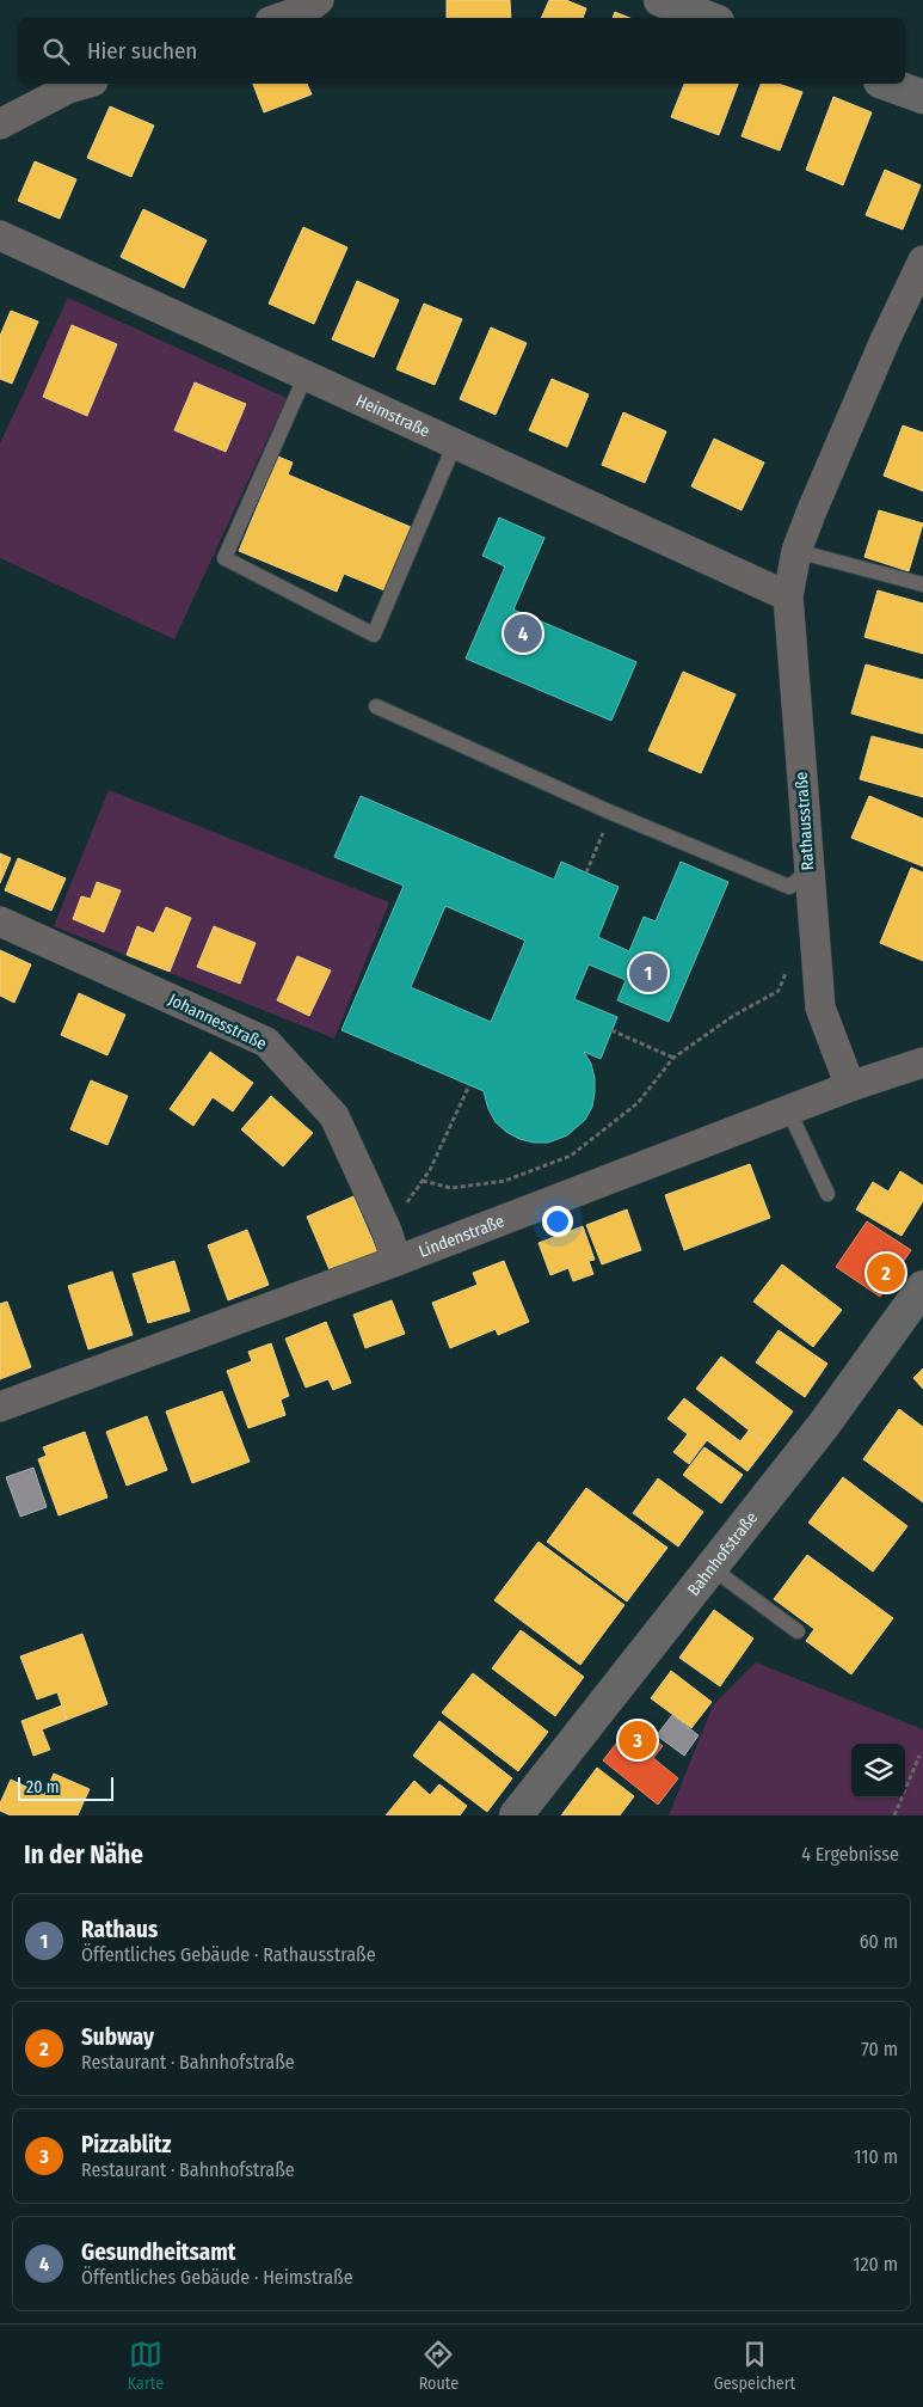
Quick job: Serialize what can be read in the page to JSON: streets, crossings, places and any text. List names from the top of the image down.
{
  "streets": {
    "street": [
      "Heimstraße",
      "Rathausstraße",
      "Johannesstraße",
      "Lindenstraße",
      "Bahnhofstraße"
    ]
  },
  "crossings": [
    ["Heimstraße", "Rathausstraße"],
    ["Rathausstraße", "Lindenstraße"],
    ["Johannesstraße", "Lindenstraße"]
  ],
  "scale_bar": "20 m",
  "page": {
    "search": "Hier suchen",
    "pins": [
      "4",
      "1",
      "2",
      "3"
    ],
    "scale": "20 m",
    "heading": ["In der Nähe", "4 Ergebnisse"],
    "list": [
      {
        "mark": "1",
        "name": "Rathaus",
        "note": "Öffentliches Gebäude · Rathausstraße",
        "value": "60 m"
      },
      {
        "mark": "2",
        "name": "Subway",
        "note": "Restaurant · Bahnhofstraße",
        "value": "70 m"
      },
      {
        "mark": "3",
        "name": "Pizzablitz",
        "note": "Restaurant · Bahnhofstraße",
        "value": "110 m"
      },
      {
        "mark": "4",
        "name": "Gesundheitsamt",
        "note": "Öffentliches Gebäude · Heimstraße",
        "value": "120 m"
      }
    ],
    "nav": ["Karte", "Route", "Gespeichert"]
  }
}
